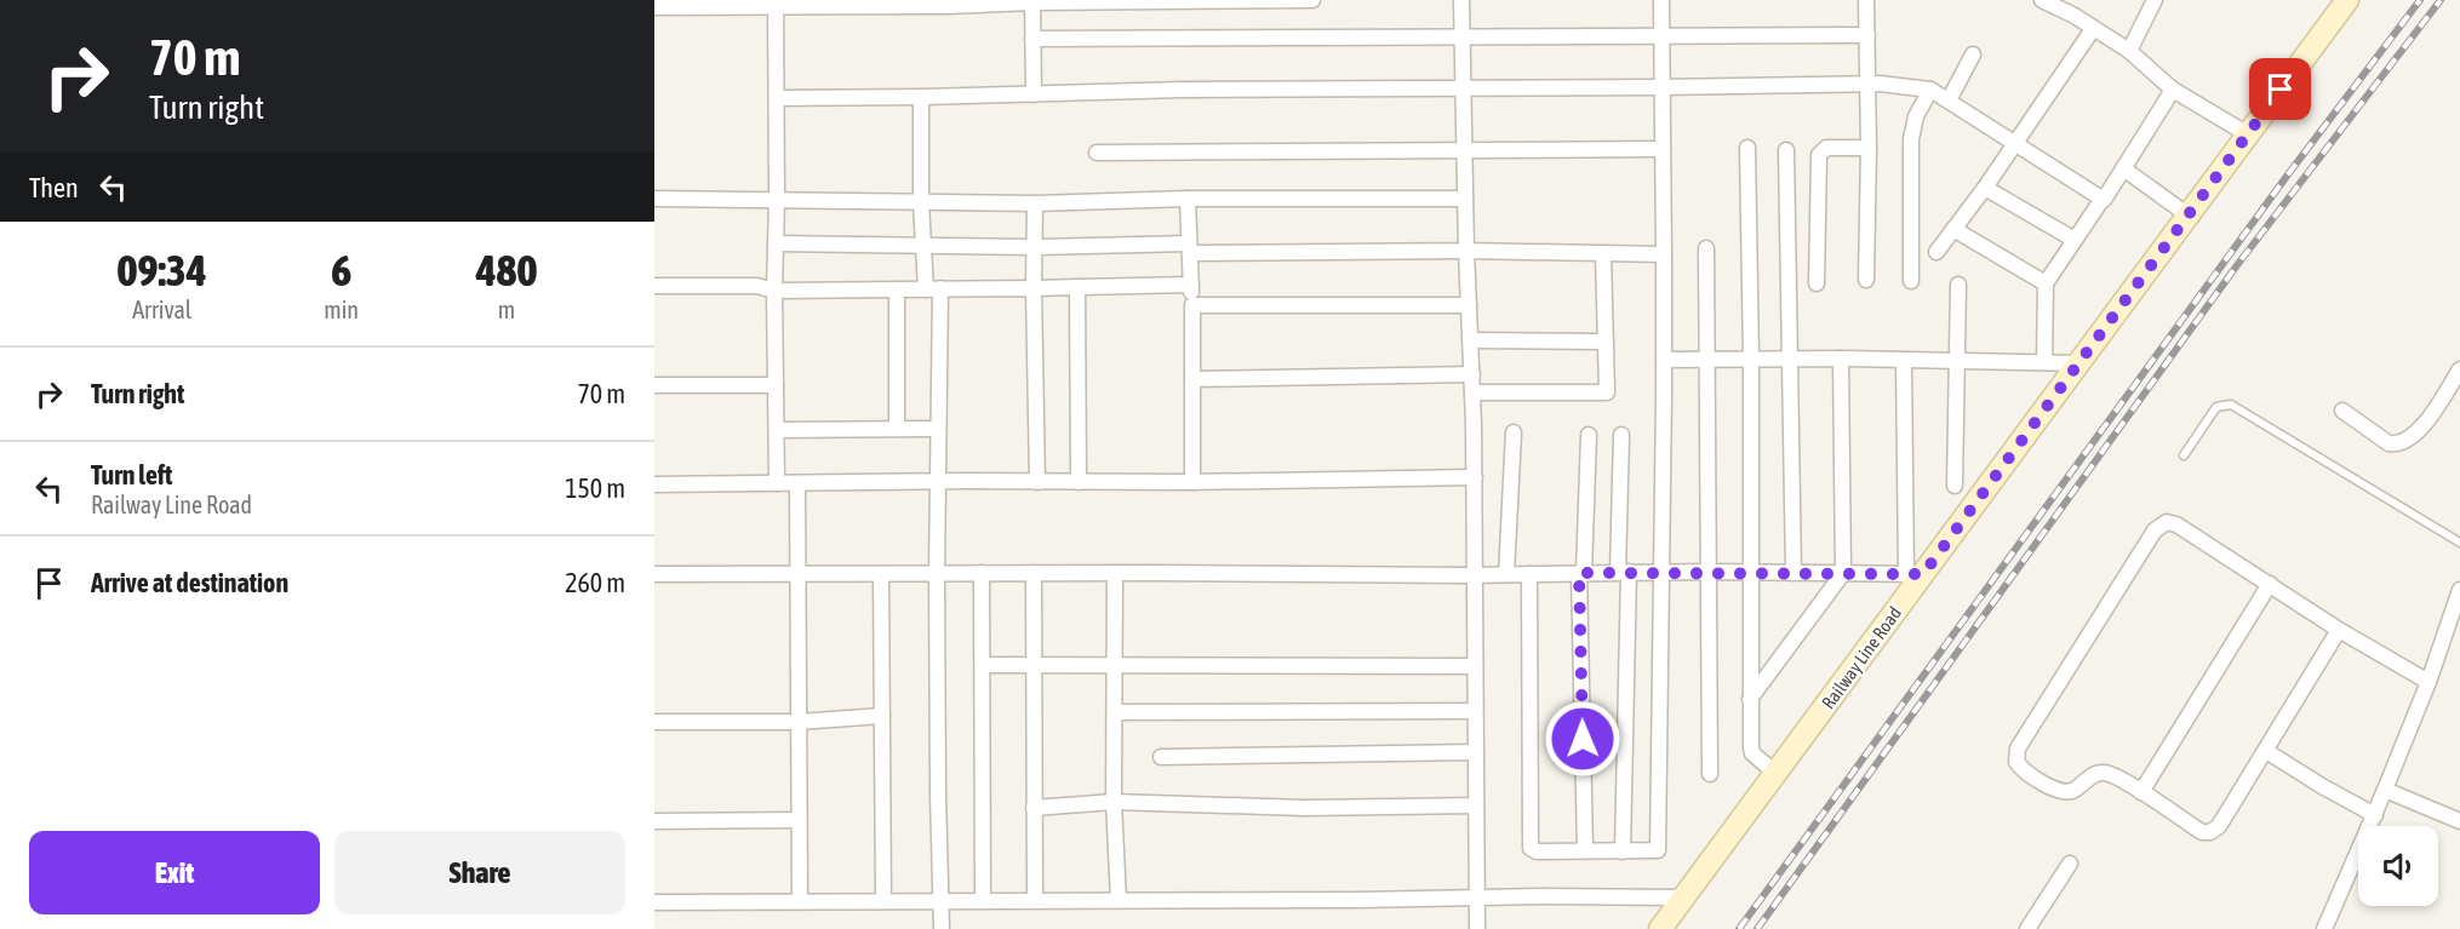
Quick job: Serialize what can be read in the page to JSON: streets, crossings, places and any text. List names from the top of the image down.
{
  "streets": {
    "street": ["Railway Line Road"]
  },
  "page": {
    "turn": ["70 m", "Turn right"],
    "then": "Then",
    "eta": [
      "09:34",
      "Arrival",
      "6",
      "min",
      "480",
      "m"
    ],
    "list": [
      {
        "name": "Turn right",
        "value": "70 m"
      },
      {
        "name": "Turn left",
        "note": "Railway Line Road",
        "value": "150 m"
      },
      {
        "name": "Arrive at destination",
        "value": "260 m"
      }
    ],
    "buttons": ["Exit", "Share"]
  }
}
